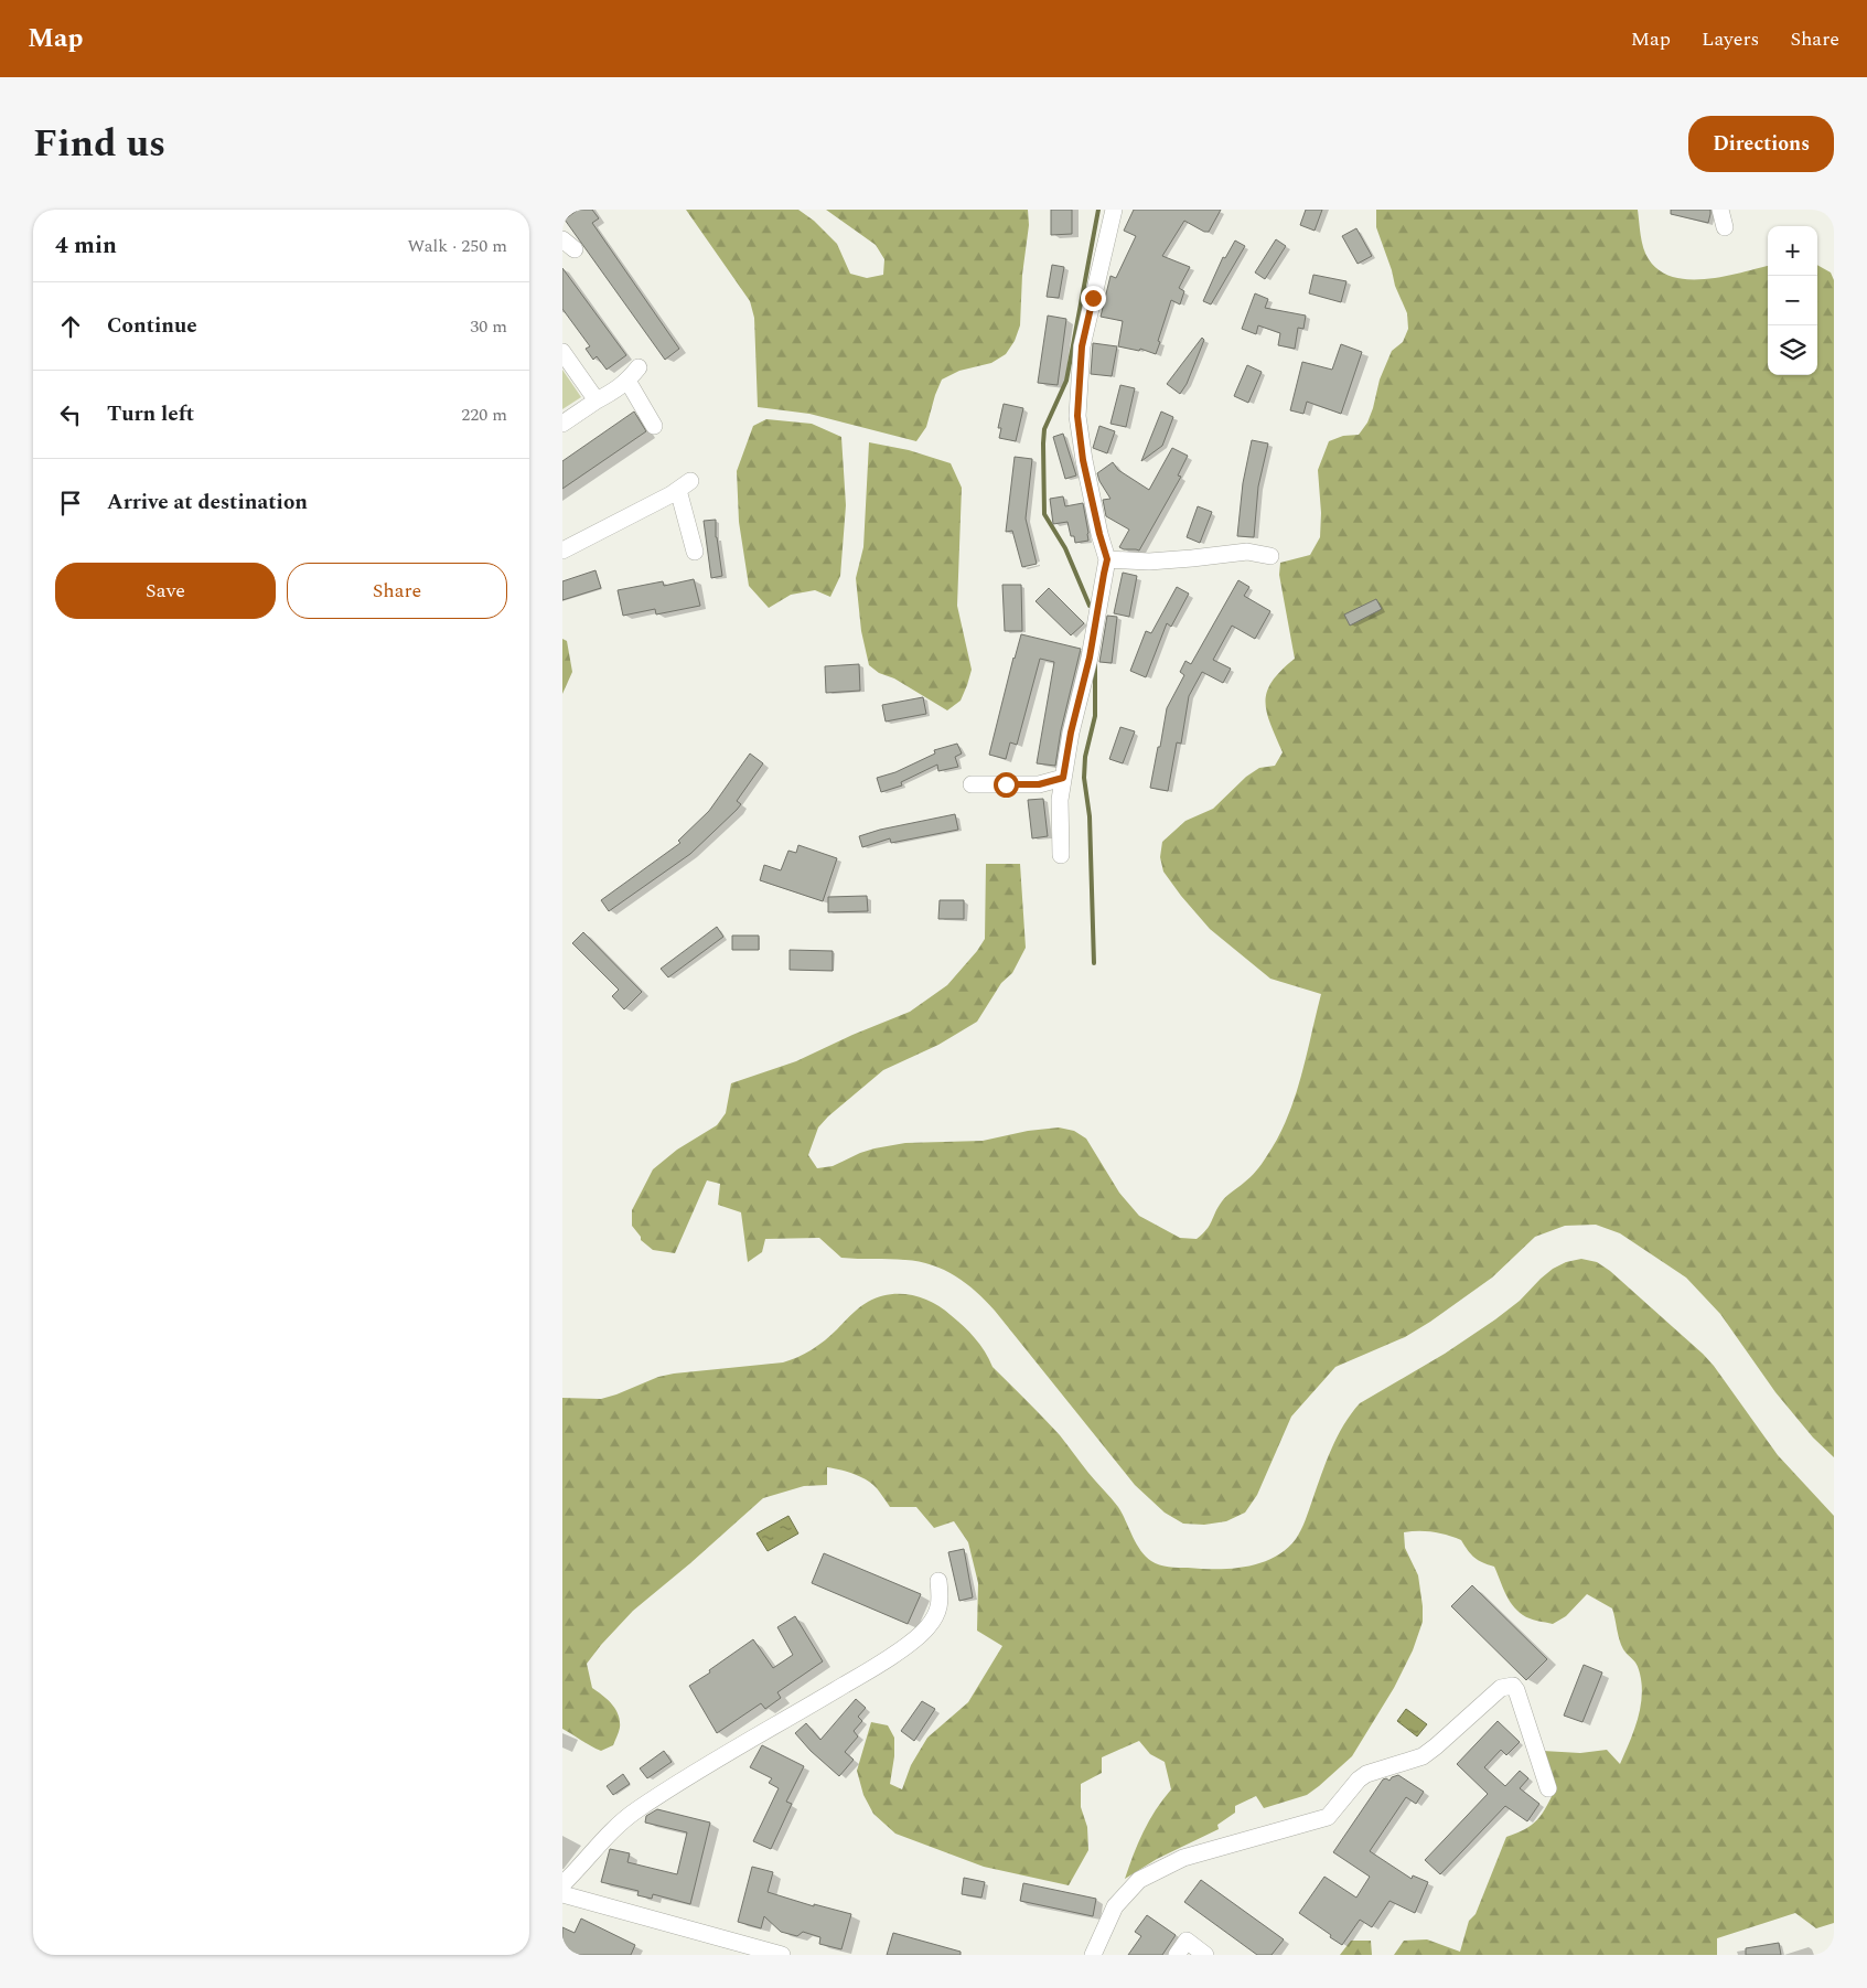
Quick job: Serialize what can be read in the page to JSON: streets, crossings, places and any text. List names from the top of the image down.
{
  "page": {
    "header": "Map",
    "nav": ["Map", "Layers", "Share"],
    "title": "Find us",
    "buttons": [
      "Directions",
      ["Save", "Share"]
    ],
    "heading": ["4 min", "Walk · 250 m"],
    "map_buttons": ["+", "−"],
    "list": [
      ["Continue", "30 m"],
      ["Turn left", "220 m"],
      "Arrive at destination"
    ]
  }
}
